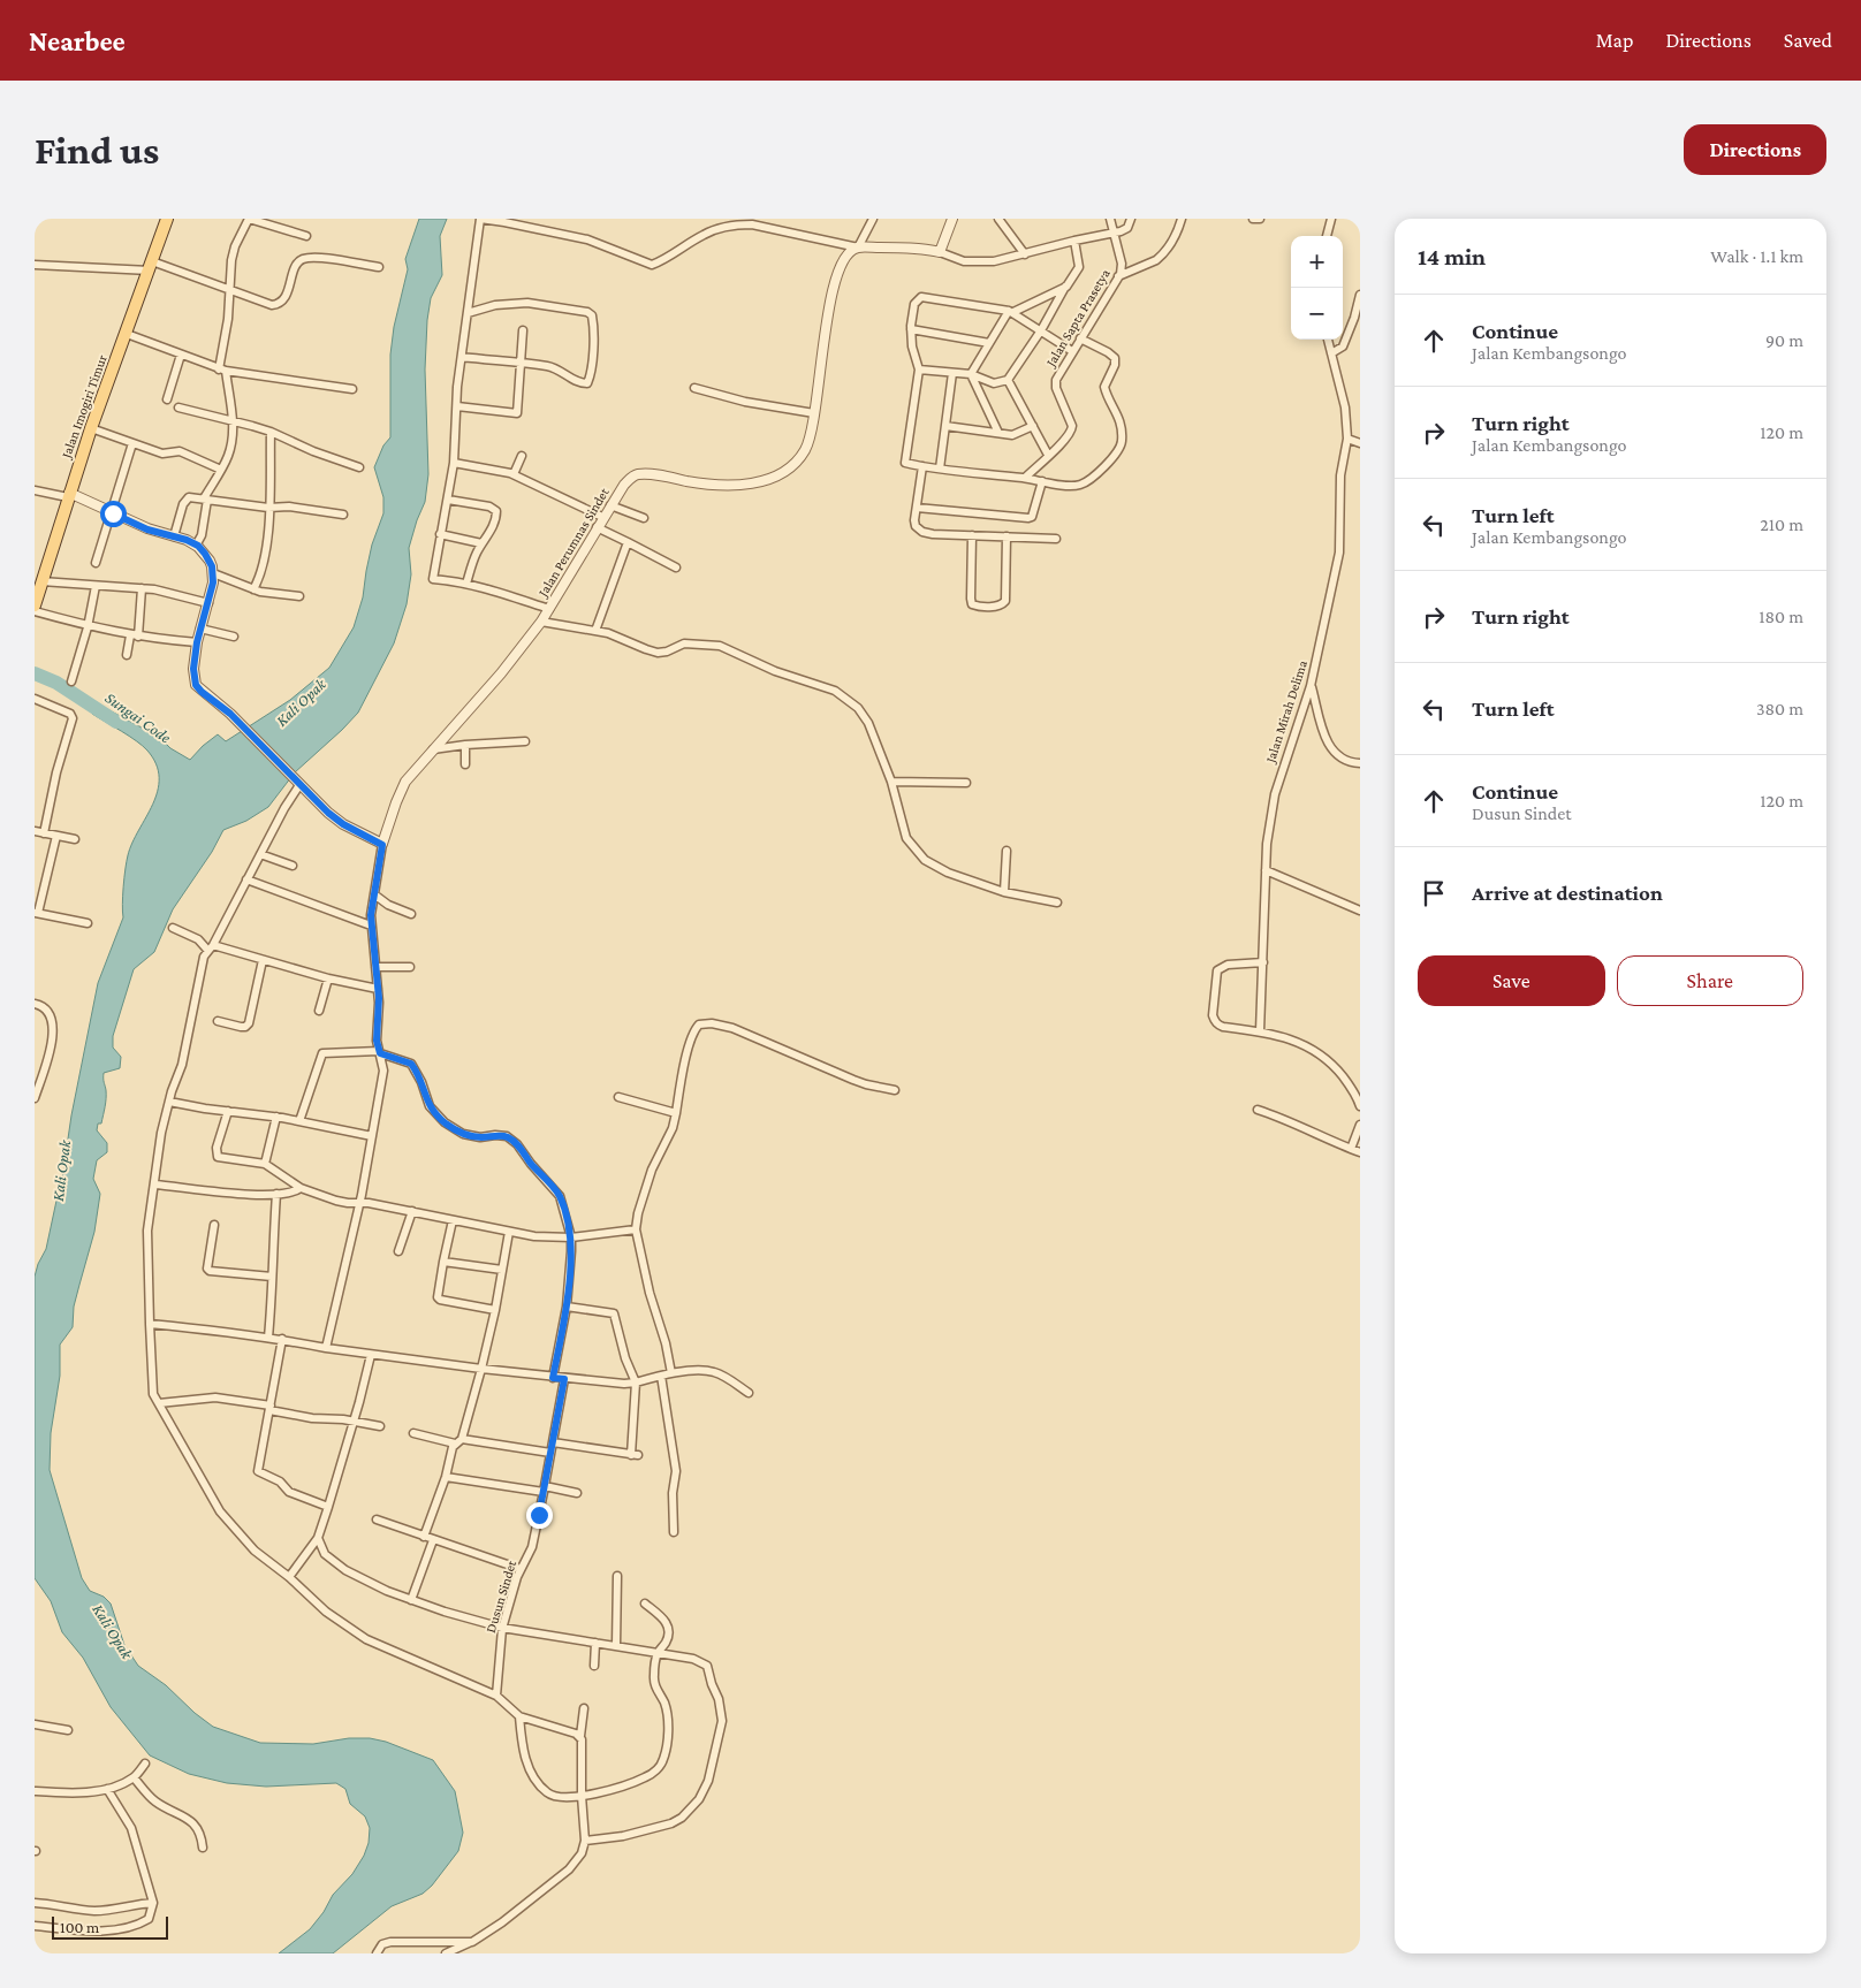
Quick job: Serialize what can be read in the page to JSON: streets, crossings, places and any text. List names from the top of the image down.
{
  "streets": {
    "main road": ["Jalan Imogiri Timur"],
    "street": [
      "Jalan Sapta Prasetya",
      "Jalan Perumnas Sindet",
      "Jalan Mirah Delima",
      "Dusun Sindet"
    ]
  },
  "water": ["Kali Opak", "Sungai Code"],
  "scale_bar": "100 m",
  "page": {
    "header": "Nearbee",
    "nav": ["Map", "Directions", "Saved"],
    "buttons": [
      "Directions",
      ["Save", "Share"]
    ],
    "title": "Find us",
    "heading": ["14 min", "Walk · 1.1 km"],
    "map_buttons": ["+", "−"],
    "list": [
      ["Continue", "Jalan Kembangsongo", "90 m"],
      ["Turn right", "Jalan Kembangsongo", "120 m"],
      ["Turn left", "Jalan Kembangsongo", "210 m"],
      ["Turn right", "180 m"],
      ["Turn left", "380 m"],
      ["Continue", "Dusun Sindet", "120 m"],
      "Arrive at destination"
    ],
    "scale": "100 m"
  }
}
